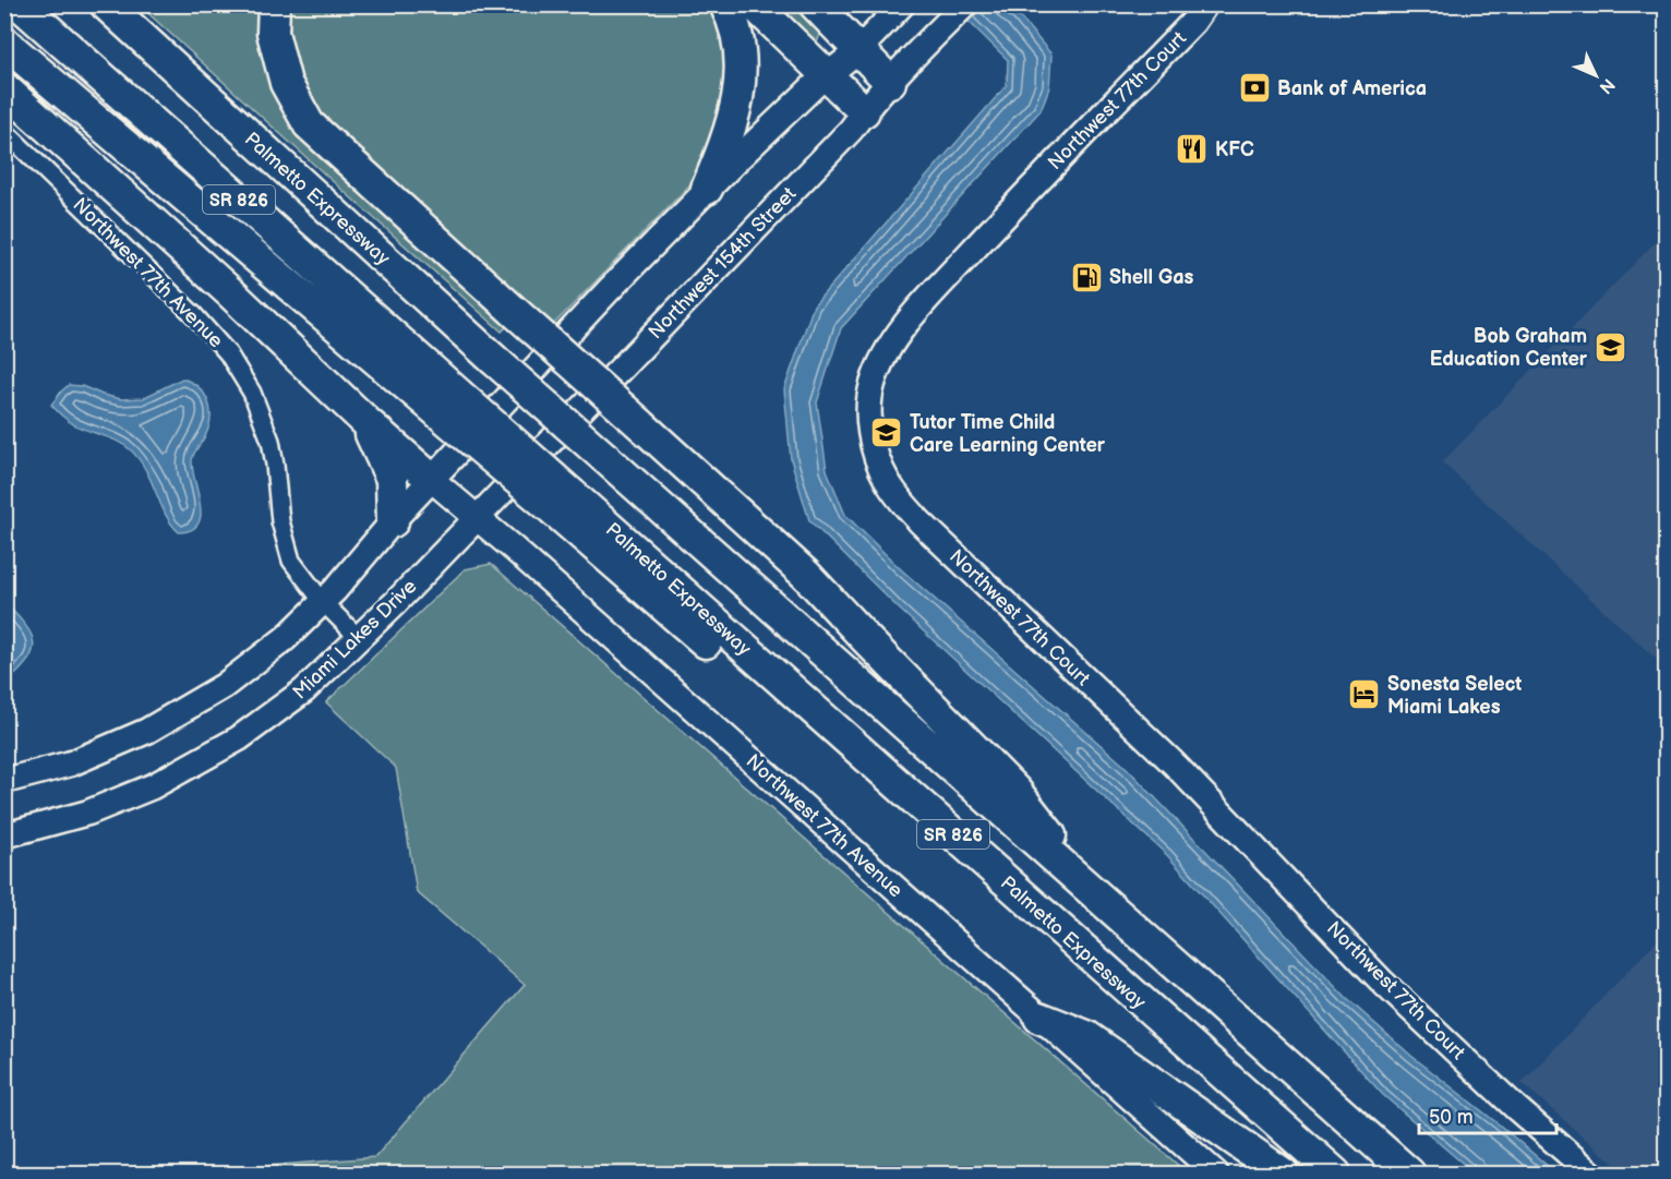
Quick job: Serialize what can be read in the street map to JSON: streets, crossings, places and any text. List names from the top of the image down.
{
  "streets": {
    "highway": ["Palmetto Expressway", "SR 826"],
    "main road": [
      "Northwest 77th Court",
      "Northwest 154th Street",
      "Northwest 77th Avenue",
      "Miami Lakes Drive"
    ]
  },
  "crossings": [
    ["Northwest 154th Street", "Northwest 77th Avenue"],
    ["Northwest 154th Street", "Miami Lakes Drive"],
    ["Northwest 77th Avenue", "Miami Lakes Drive"]
  ],
  "places": {
    "bank": ["Bank of America"],
    "restaurant": ["KFC"],
    "fuel station": ["Shell Gas"],
    "school or university": ["Bob Graham Education Center", "Tutor Time Child Care Learning Center"],
    "hotel": ["Sonesta Select Miami Lakes"]
  },
  "scale_bar": "50 m",
  "north": "bottom right"
}
